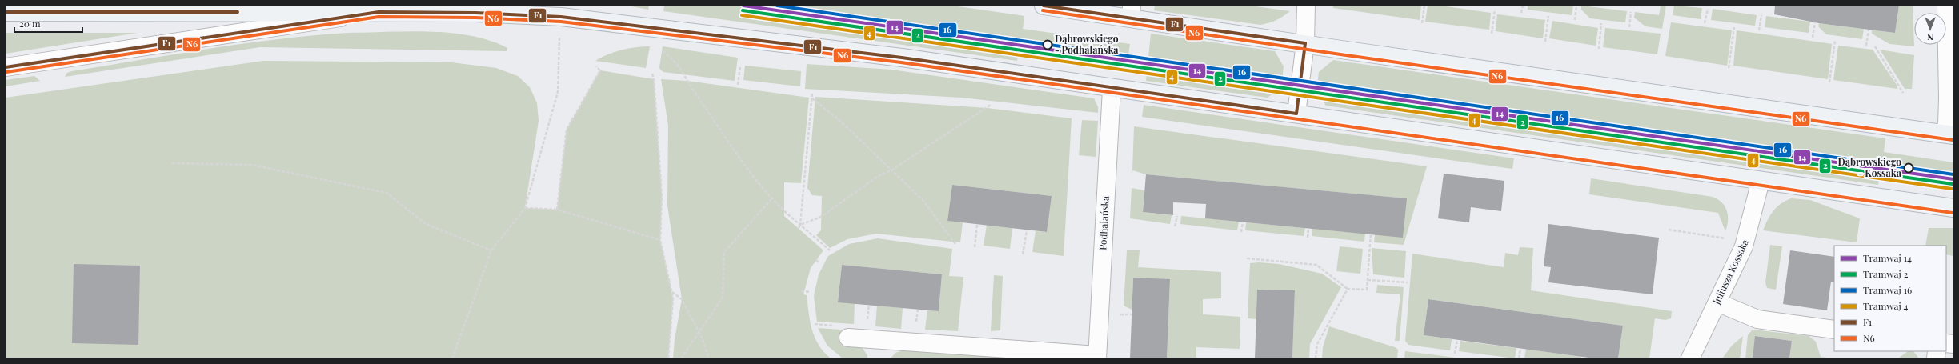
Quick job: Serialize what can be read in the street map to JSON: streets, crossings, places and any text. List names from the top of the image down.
{
  "streets": {
    "street": ["Podhalańska", "Juliusza Kossaka"]
  },
  "places": ["Dąbrowskiego - Podhalańska", "Dąbrowskiego - Kossaka"],
  "lines": [
    "tram line 14",
    "tram line 16",
    "transit line F1",
    "tram line 2",
    "transit line N6",
    "tram line 4"
  ],
  "legend": [
    "Tramwaj 14",
    "Tramwaj 2",
    "Tramwaj 16",
    "Tramwaj 4",
    "F1",
    "N6"
  ],
  "scale_bar": "20 m",
  "north": "bottom"
}
